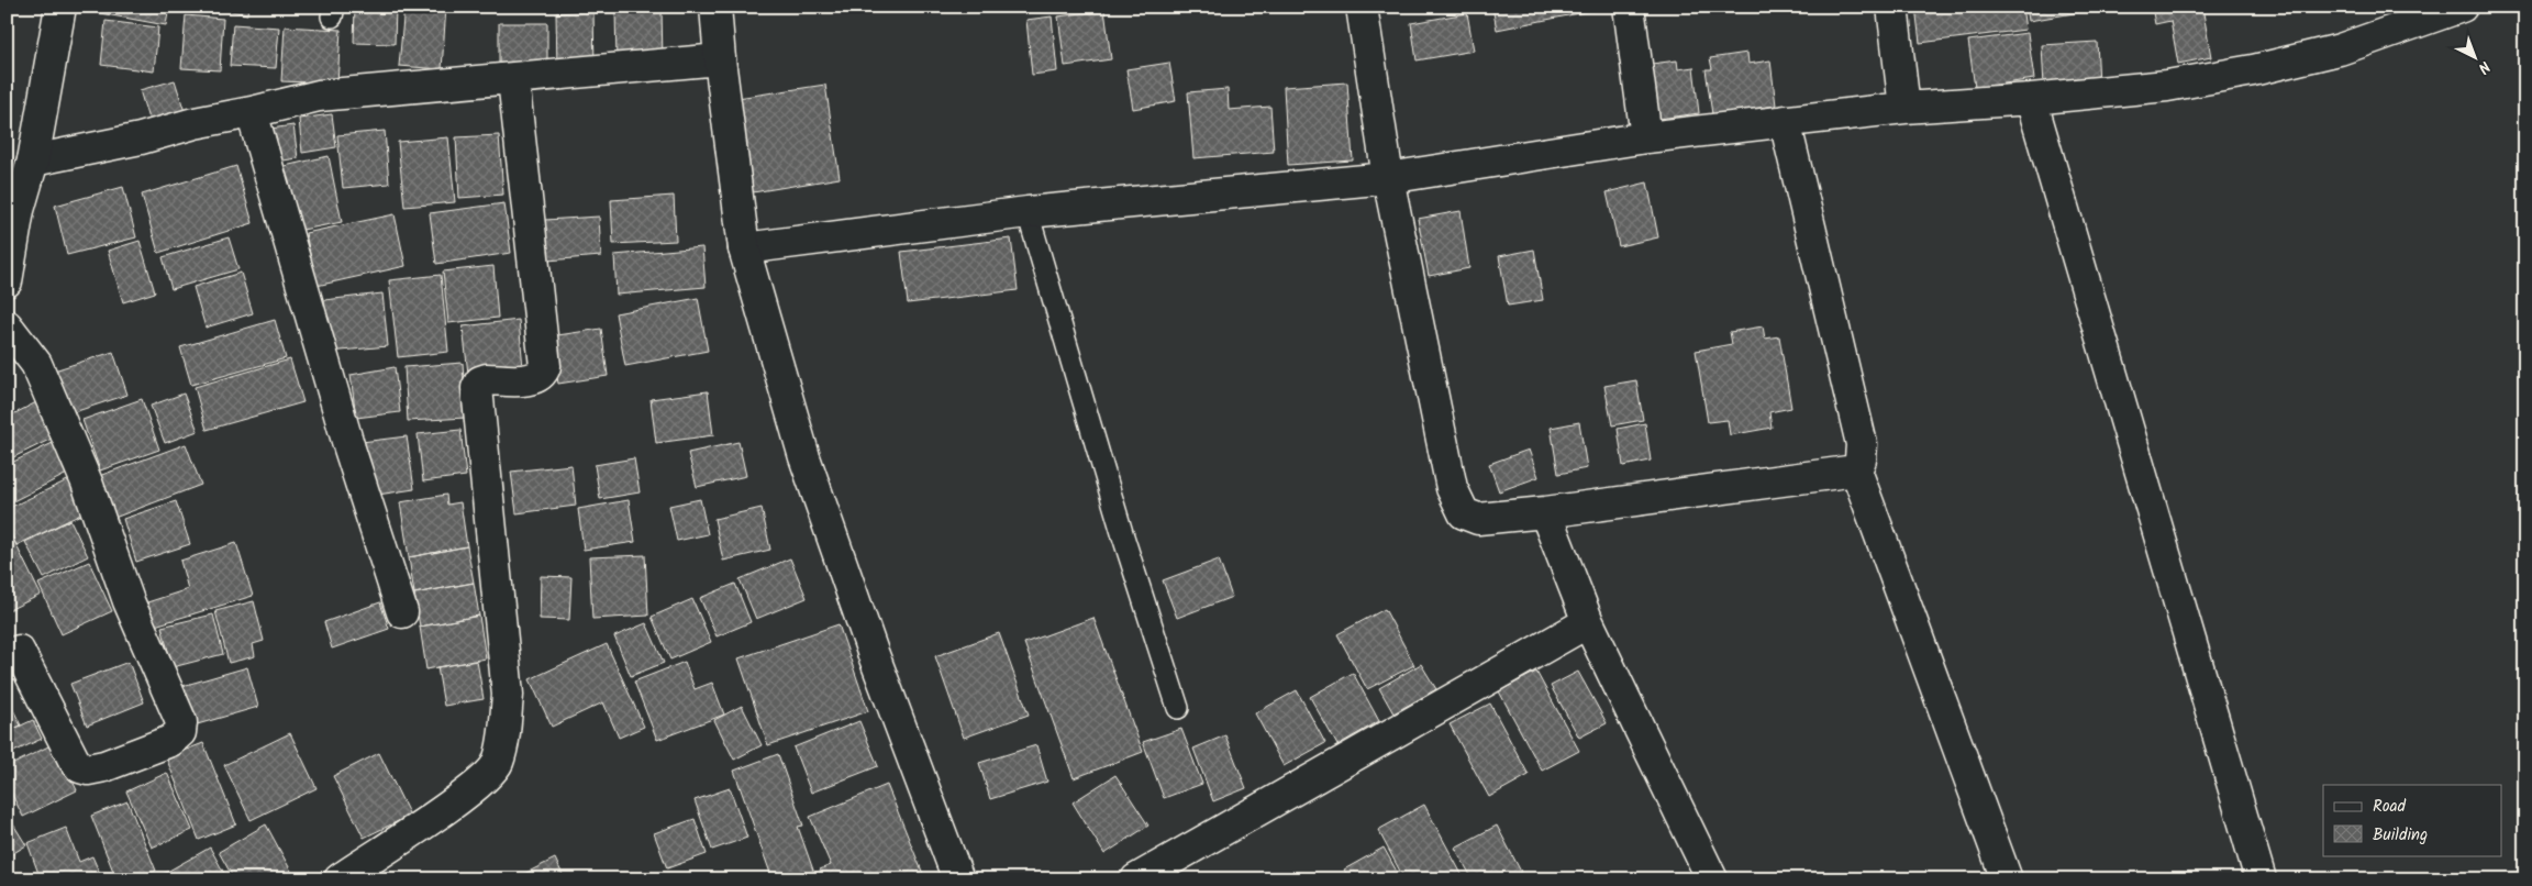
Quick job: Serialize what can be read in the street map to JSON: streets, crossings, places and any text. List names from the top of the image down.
{
  "legend": ["Road", "Building"],
  "north": "bottom right"
}
